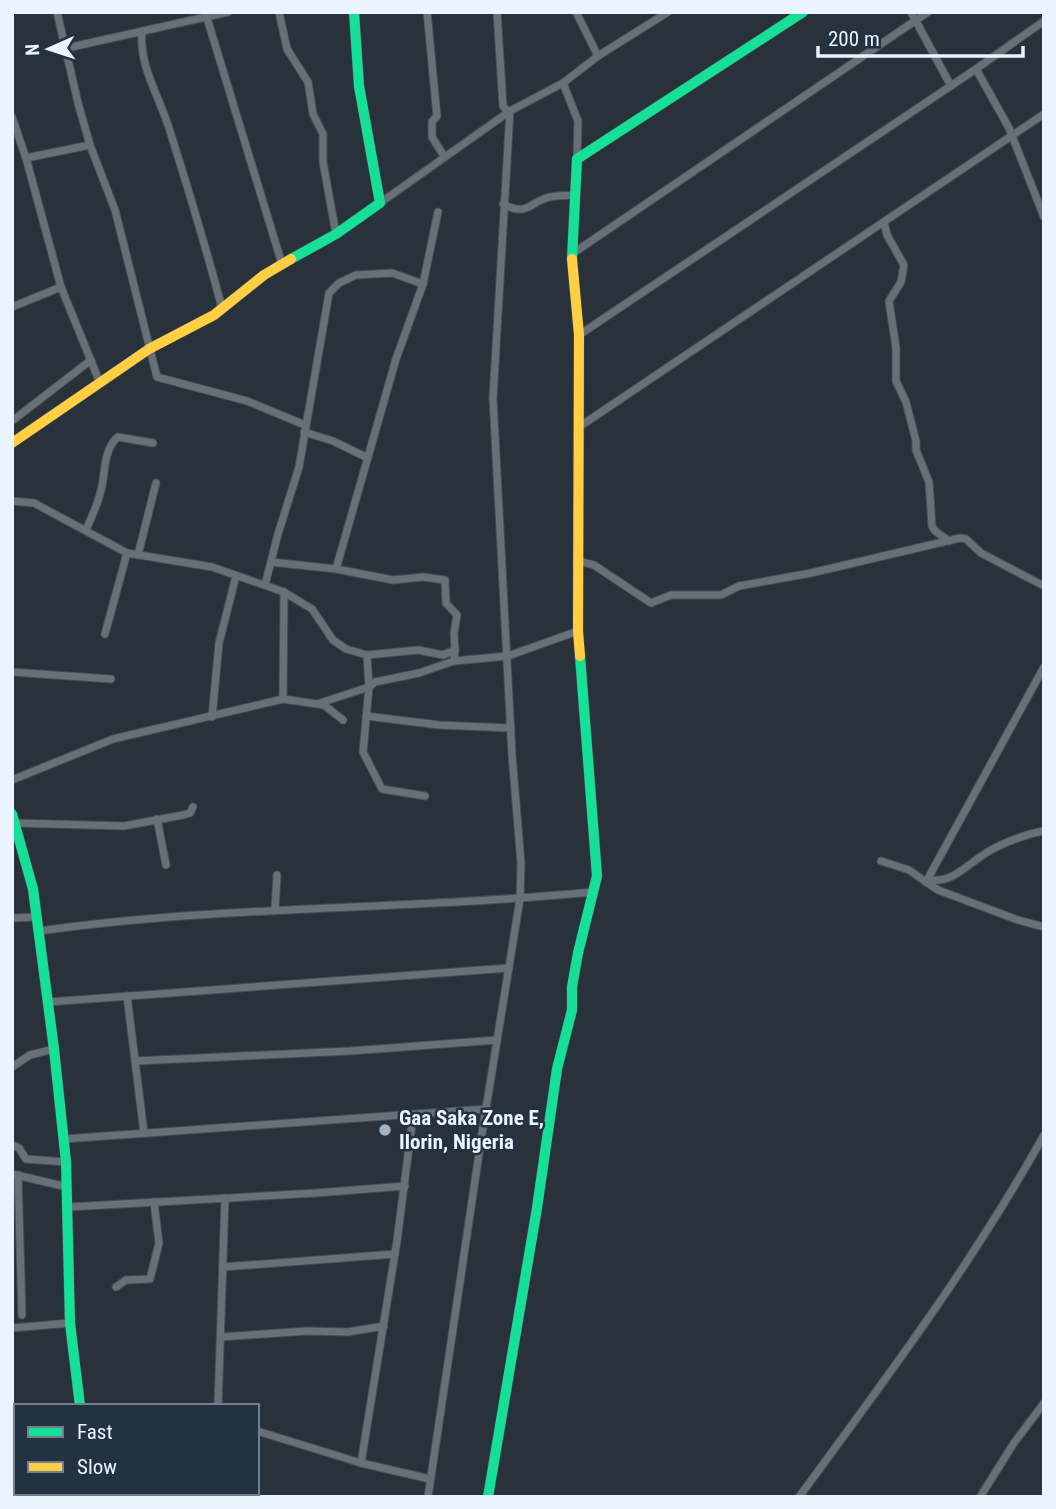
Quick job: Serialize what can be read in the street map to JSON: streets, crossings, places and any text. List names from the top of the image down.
{
  "places": ["Gaa Saka Zone E, Ilorin, Nigeria"],
  "legend": ["Fast", "Slow"],
  "scale_bar": "200 m",
  "north": "left"
}
